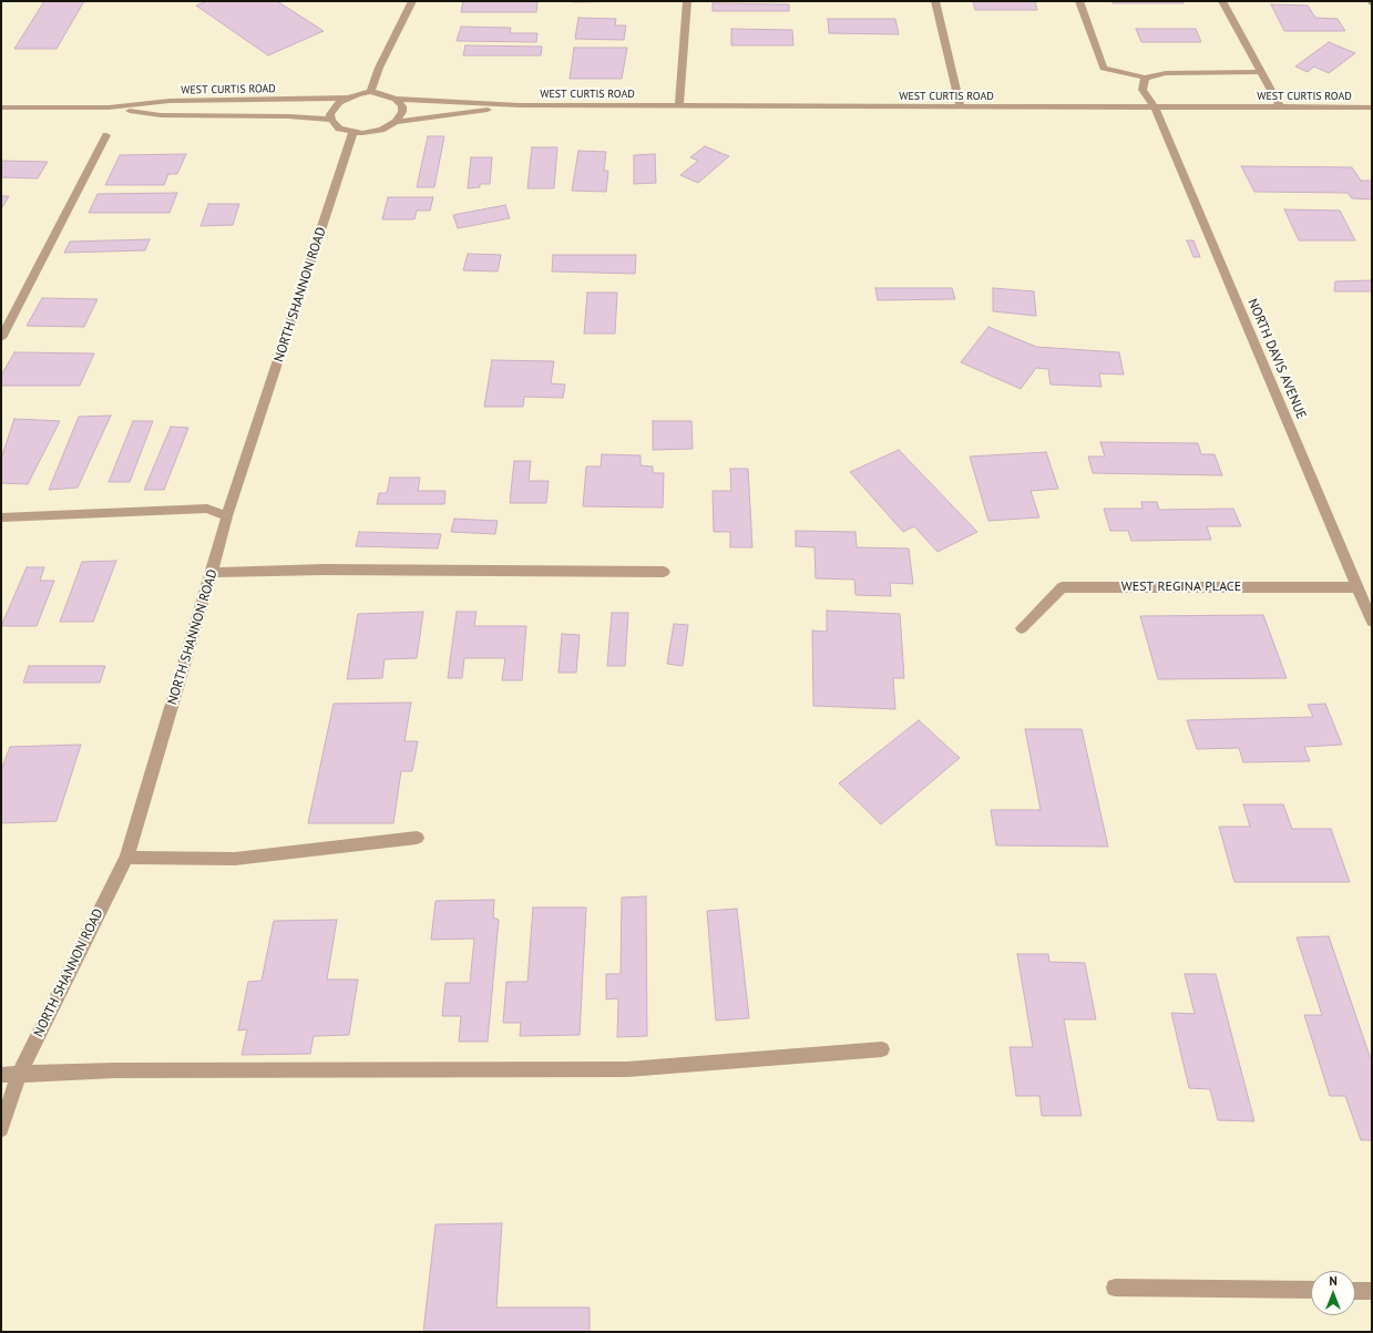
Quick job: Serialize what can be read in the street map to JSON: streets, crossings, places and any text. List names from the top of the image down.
{
  "streets": {
    "street": [
      "WEST CURTIS ROAD",
      "NORTH SHANNON ROAD",
      "NORTH DAVIS AVENUE",
      "WEST REGINA PLACE"
    ]
  },
  "crossings": [
    ["WEST CURTIS ROAD", "NORTH SHANNON ROAD"],
    ["WEST CURTIS ROAD", "NORTH DAVIS AVENUE"],
    ["NORTH DAVIS AVENUE", "WEST REGINA PLACE"]
  ],
  "north": "top"
}
